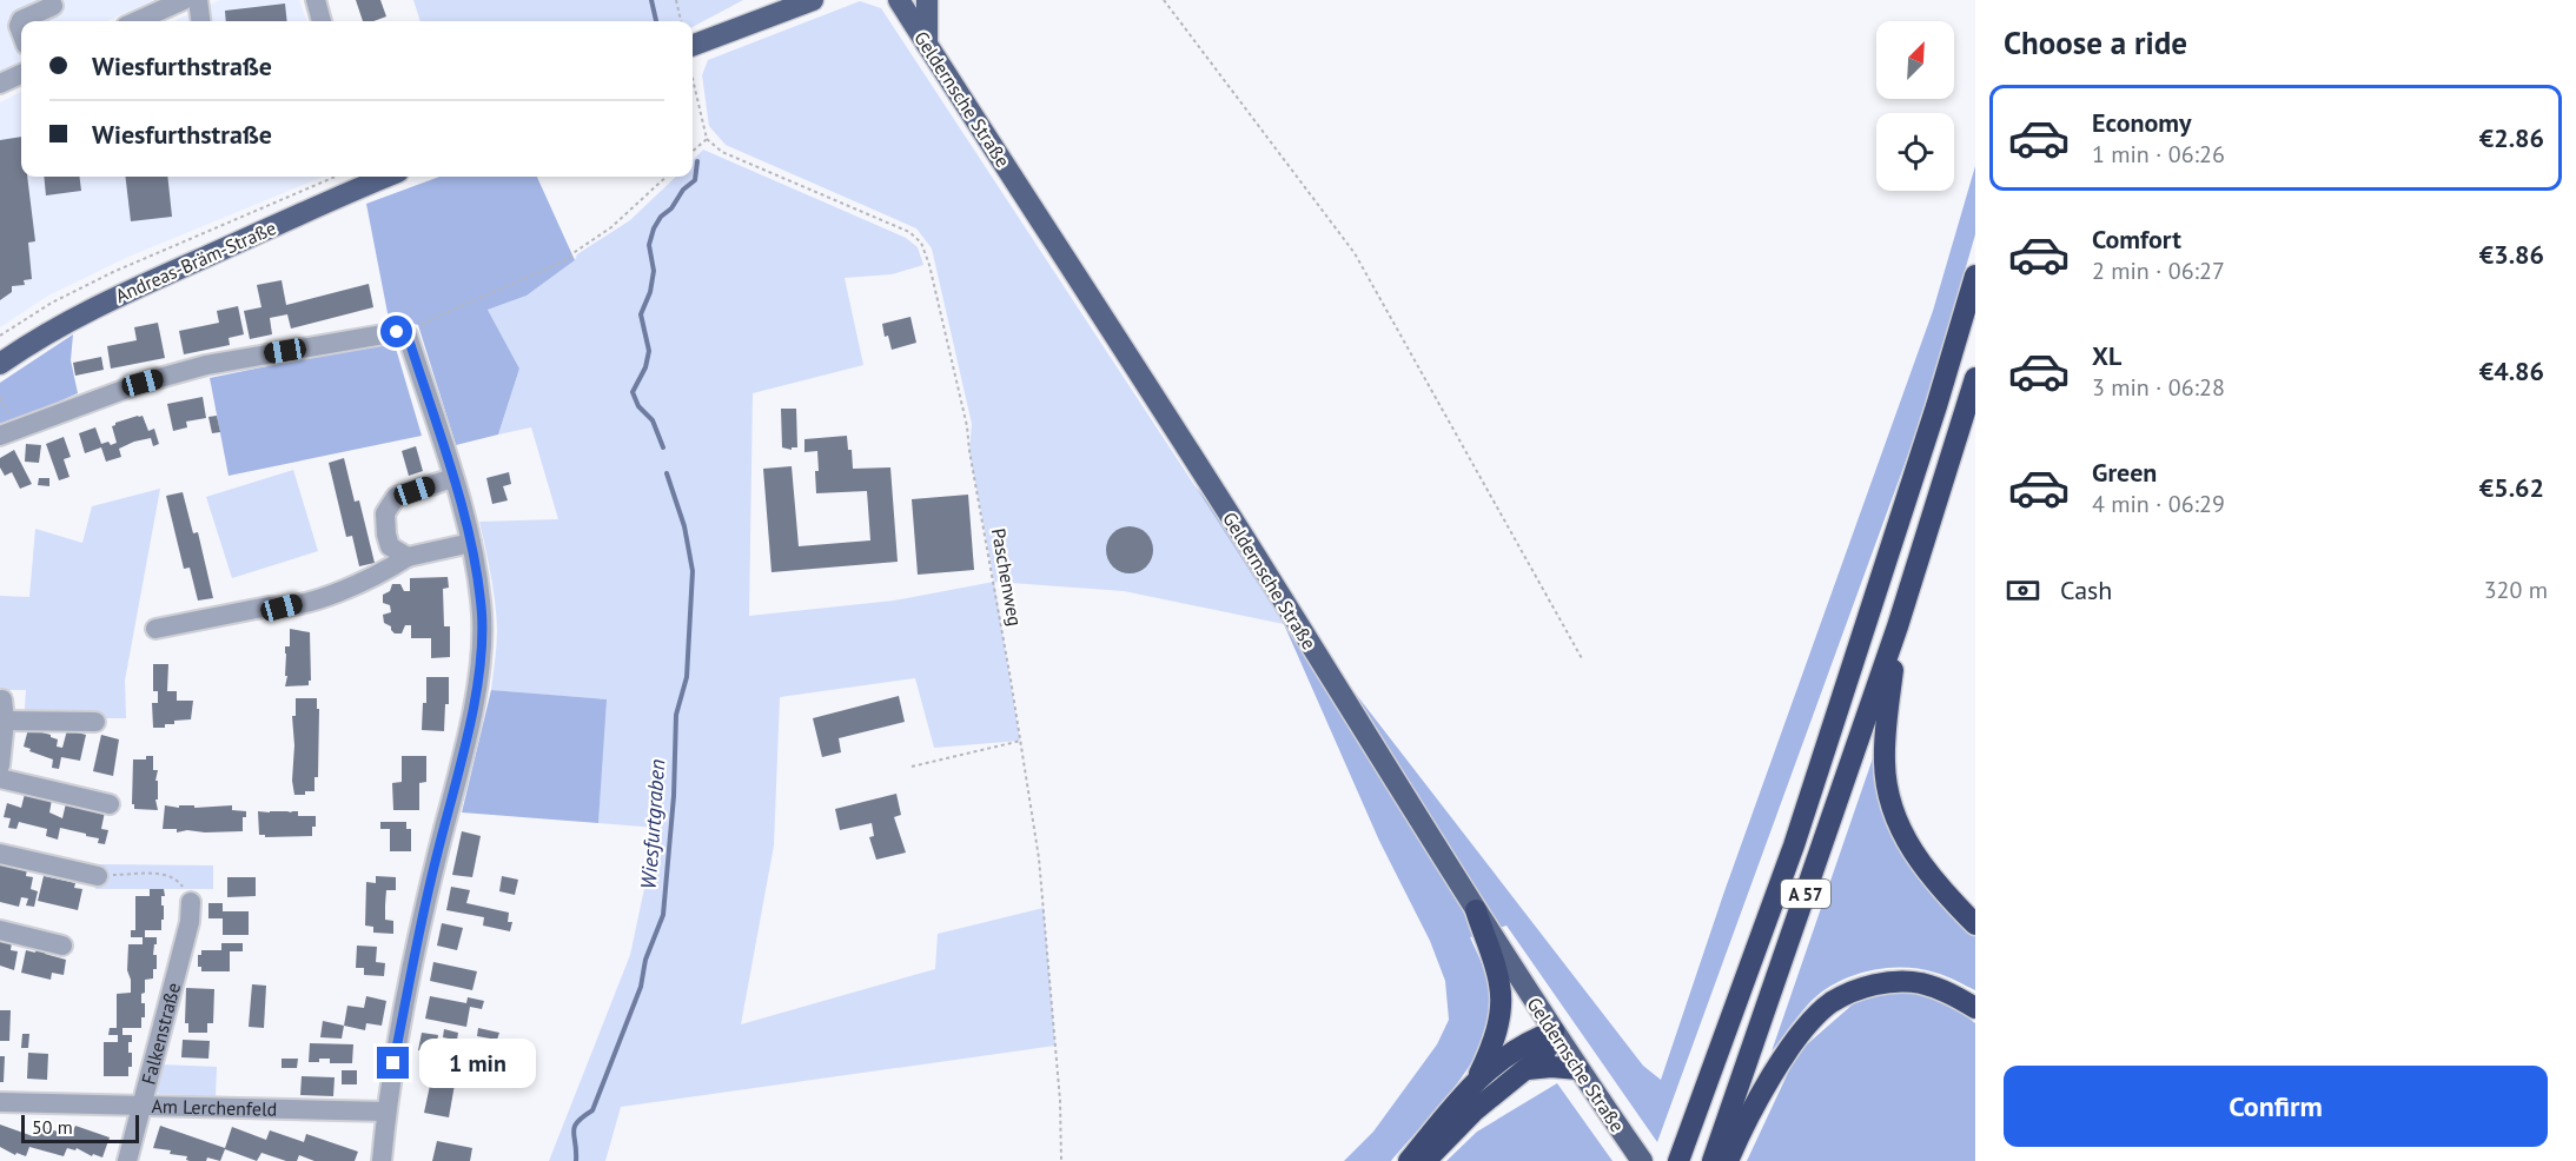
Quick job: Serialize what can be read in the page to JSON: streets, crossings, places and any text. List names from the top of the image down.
{
  "streets": {
    "highway": ["A 57"],
    "main road": ["Geldernsche Straße", "Andreas-Bräm-Straße"],
    "street": ["Falkenstraße", "Am Lerchenfeld"],
    "path": ["Paschenweg"]
  },
  "crossings": [
    ["Falkenstraße", "Am Lerchenfeld"]
  ],
  "water": ["Wiesfurtgraben"],
  "scale_bar": "50 m",
  "north": "top right",
  "page": {
    "heading": "Choose a ride",
    "banner": ["Wiesfurthstraße", "Wiesfurthstraße"],
    "list": [
      {
        "name": "Economy",
        "note": "1 min · 06:26",
        "value": "€2.86"
      },
      {
        "name": "Comfort",
        "note": "2 min · 06:27",
        "value": "€3.86"
      },
      {
        "name": "XL",
        "note": "3 min · 06:28",
        "value": "€4.86"
      },
      {
        "name": "Green",
        "note": "4 min · 06:29",
        "value": "€5.62"
      }
    ],
    "pay": ["Cash", "320 m"],
    "bubble": "1 min",
    "buttons": "Confirm",
    "scale": "50 m"
  }
}
